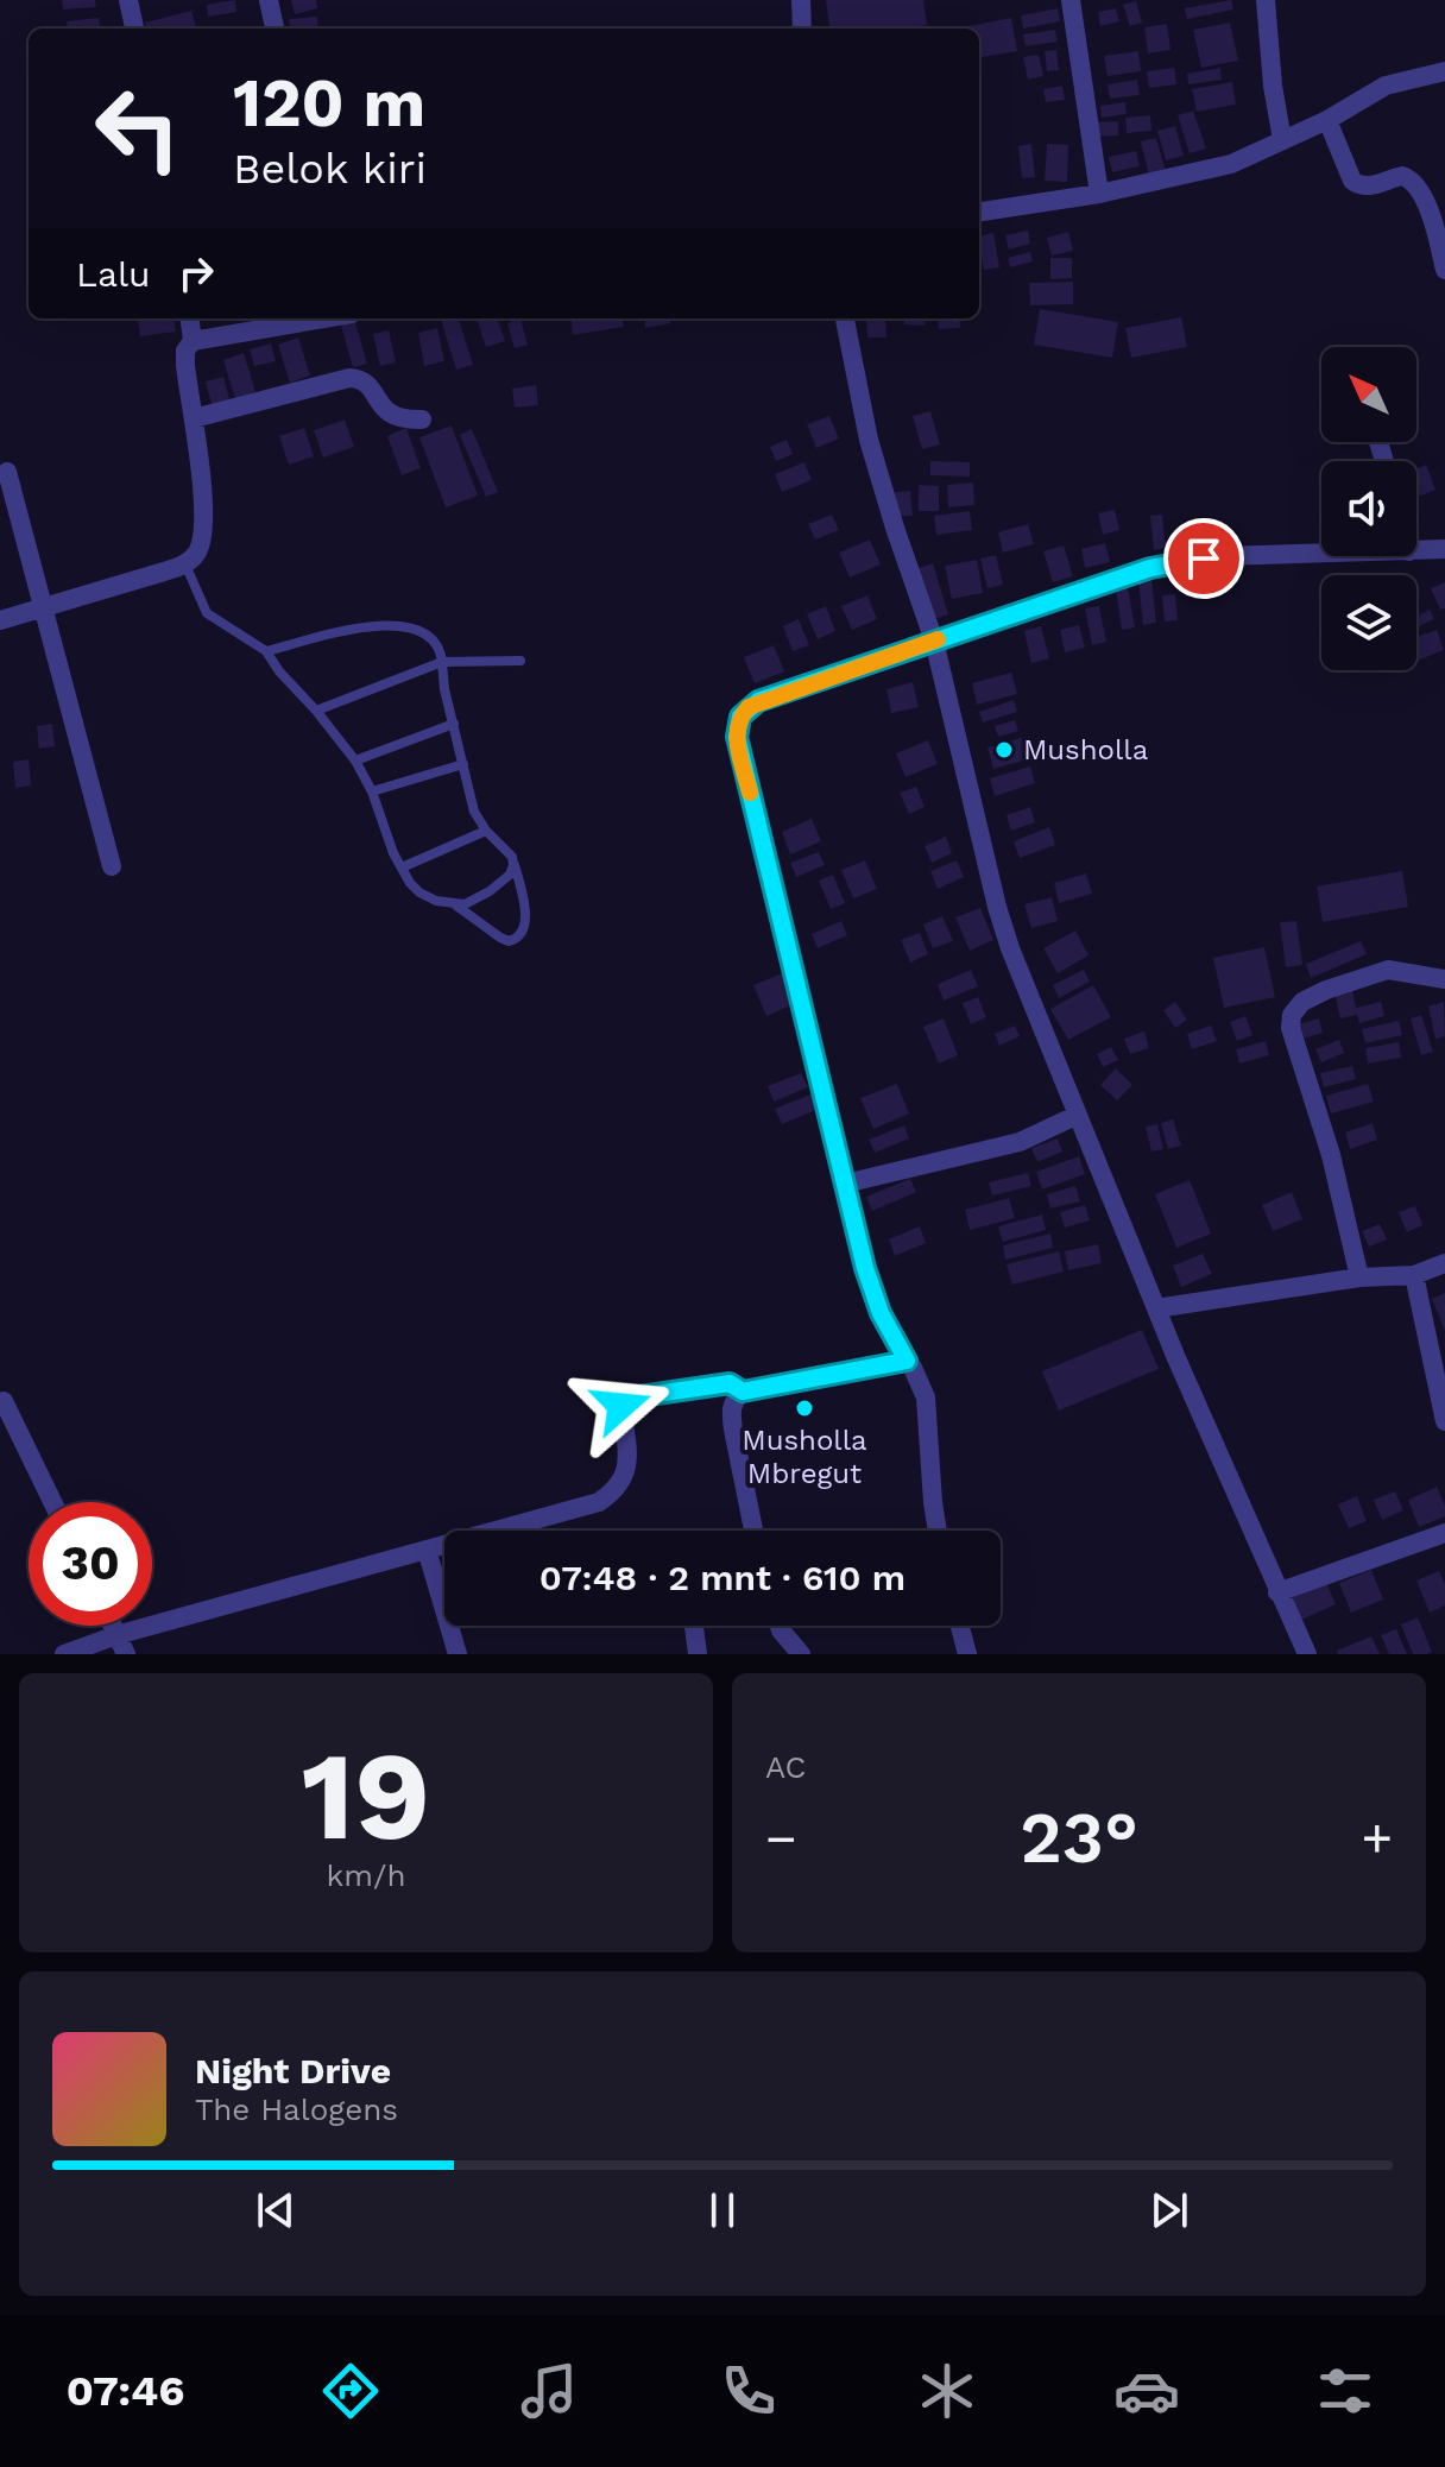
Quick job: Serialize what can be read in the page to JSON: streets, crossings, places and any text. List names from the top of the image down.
{
  "places": ["Musholla", "Musholla Mbregut"],
  "north": "top left",
  "page": {
    "turn": ["120 m", "Belok kiri"],
    "then": "Lalu",
    "limit": "30",
    "trip": "07:48 · 2 mnt · 610 m",
    "tile": [
      ["19", "km/h"],
      "AC"
    ],
    "heat": ["−", "23°", "+"],
    "song": ["Night Drive", "The Halogens"],
    "tabs": "07:46"
  }
}
